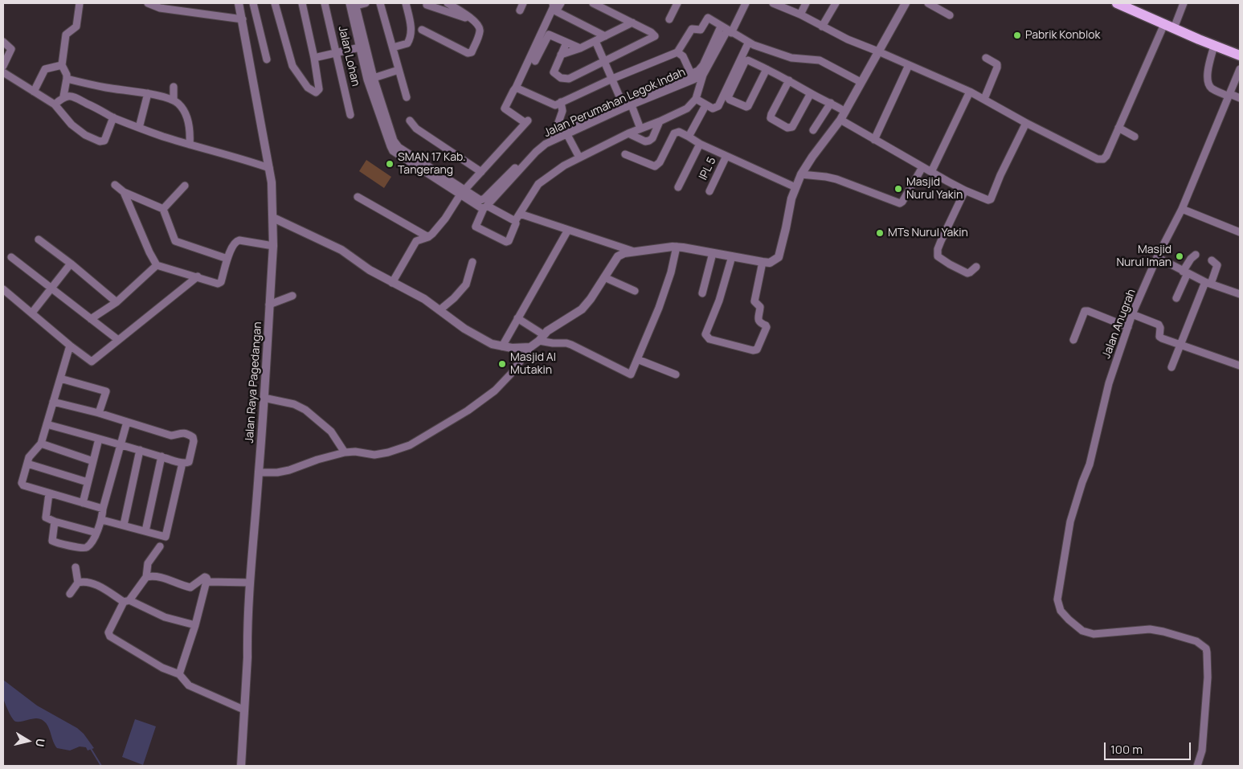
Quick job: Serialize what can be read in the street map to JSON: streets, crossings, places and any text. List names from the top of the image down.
{
  "streets": {
    "street": [
      "Jalan Lohan",
      "Jalan Perumahan Legok Indah",
      "IPL 5",
      "Jalan Anugrah",
      "Jalan Raya Pagedangan"
    ]
  },
  "places": [
    "Pabrik Konblok",
    "SMAN 17 Kab. Tangerang",
    "Masjid Nurul Yakin",
    "MTs Nurul Yakin",
    "Masjid Nurul Iman",
    "Masjid Al Mutakin"
  ],
  "scale_bar": "100 m",
  "north": "right"
}
